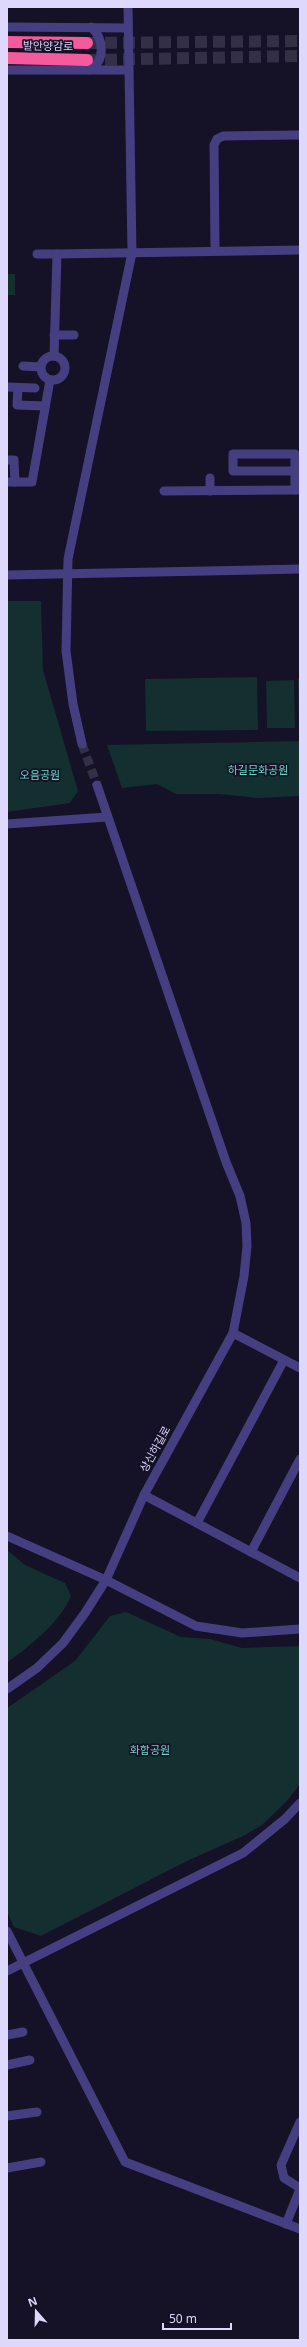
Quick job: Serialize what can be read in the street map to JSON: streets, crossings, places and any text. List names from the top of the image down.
{
  "streets": {
    "highway": ["발안양감로"],
    "street": ["상신하길로"]
  },
  "parks": ["하길문화공원", "오음공원", "화합공원"],
  "scale_bar": "50 m",
  "north": "top"
}
